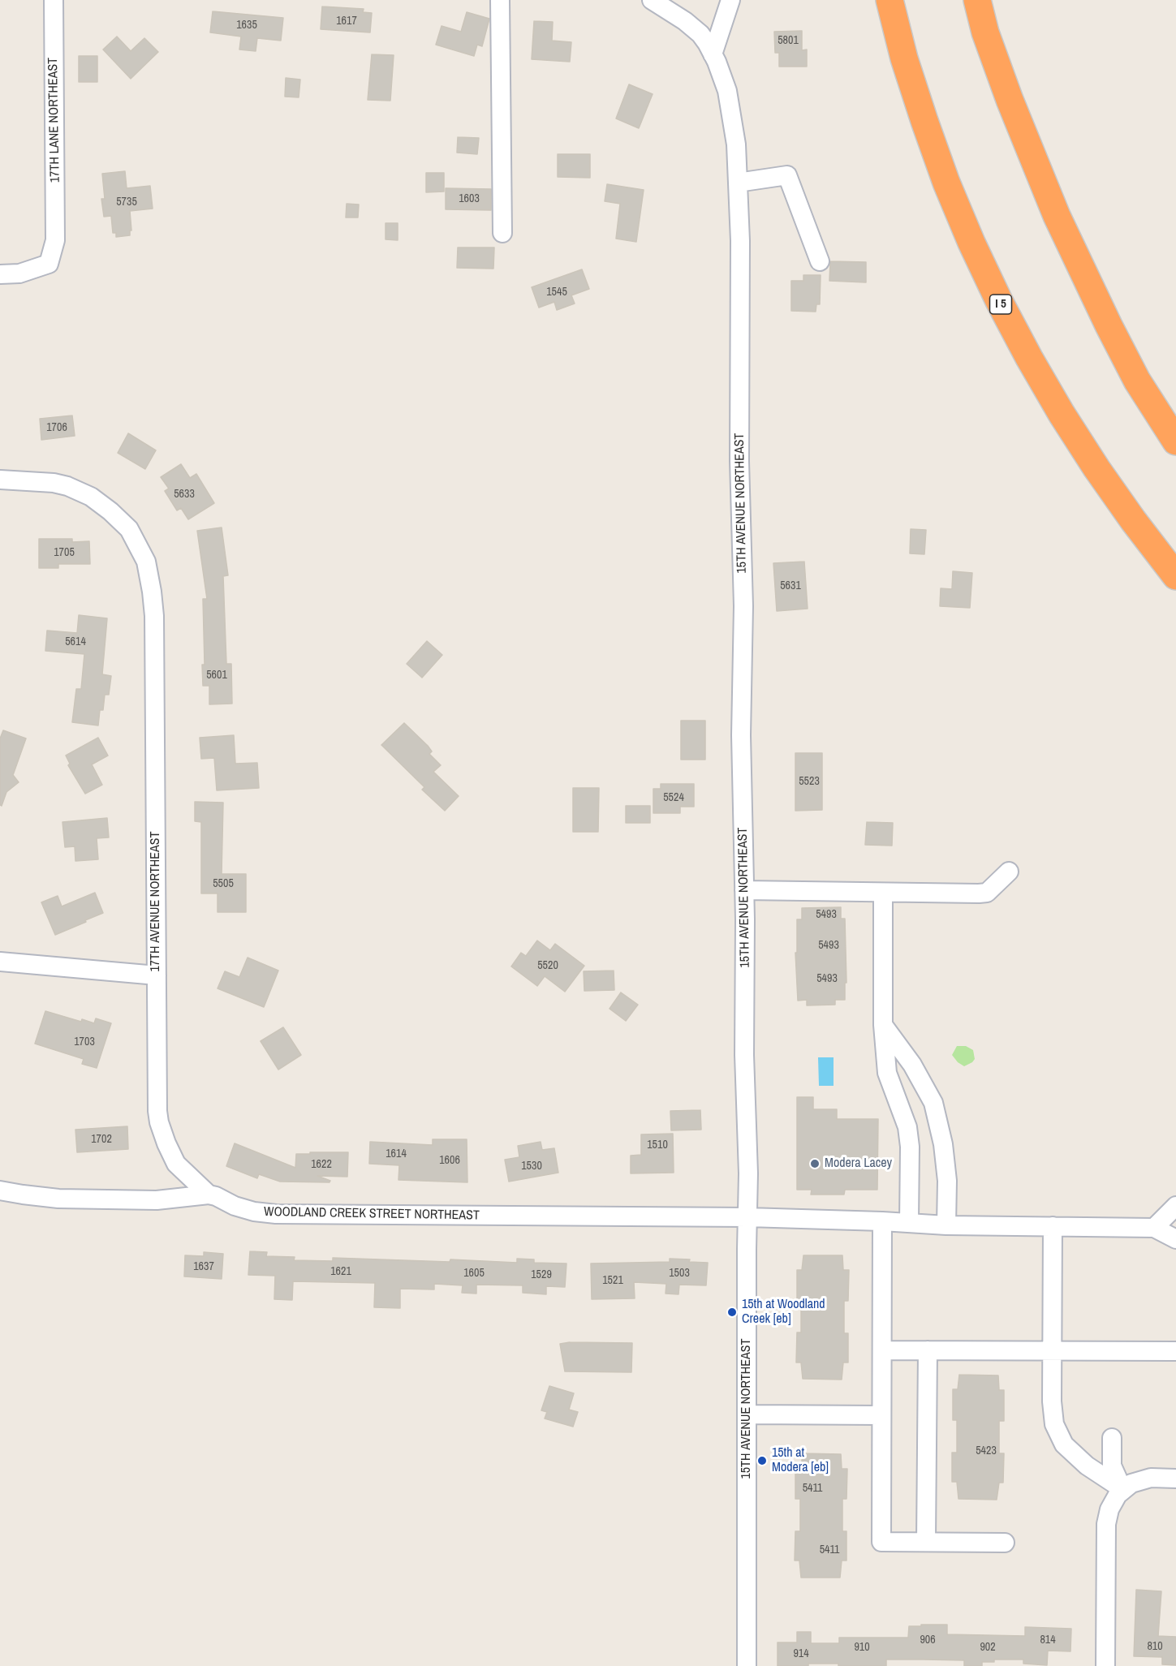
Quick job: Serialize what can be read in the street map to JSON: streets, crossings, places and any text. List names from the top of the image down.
{
  "streets": {
    "highway": ["I 5"],
    "street": [
      "17TH LANE NORTHEAST",
      "15TH AVENUE NORTHEAST",
      "17TH AVENUE NORTHEAST",
      "WOODLAND CREEK STREET NORTHEAST"
    ]
  },
  "crossings": [
    ["15TH AVENUE NORTHEAST", "WOODLAND CREEK STREET NORTHEAST"],
    ["17TH AVENUE NORTHEAST", "WOODLAND CREEK STREET NORTHEAST"]
  ],
  "places": ["Modera Lacey", "15th at Woodland Creek [eb]", "15th at Modera [eb]"],
  "house_numbers": [
    "1617",
    "1635",
    "5801",
    "1603",
    "5735",
    "1545",
    "1706",
    "5633",
    "1705",
    "5631",
    "5614",
    "5601",
    "5523",
    "5524",
    "5505",
    "5493",
    "5493",
    "5520",
    "5493",
    "1703",
    "1702",
    "1510",
    "1614",
    "1606",
    "1622",
    "1530",
    "1637",
    "1621",
    "1605",
    "1503",
    "1529",
    "1521",
    "5423",
    "5411",
    "5411",
    "906",
    "814",
    "810",
    "910",
    "902",
    "914"
  ]
}
